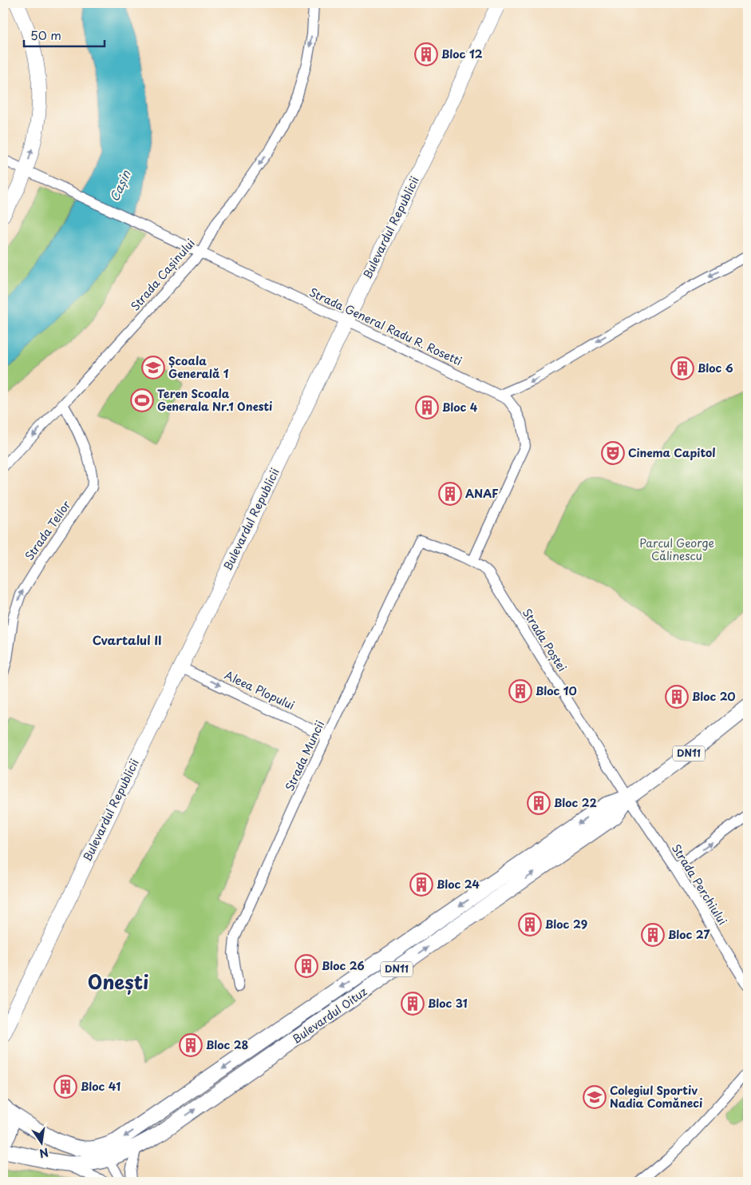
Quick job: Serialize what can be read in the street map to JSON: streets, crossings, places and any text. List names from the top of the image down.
{
  "streets": {
    "main road": ["DN11", "Bulevardul Oituz"],
    "street": [
      "Bulevardul Republicii",
      "Strada Cașinului",
      "Strada General Radu R. Rosetti",
      "Strada Teilor",
      "Strada Poștei",
      "Aleea Plopului",
      "Strada Muncii",
      "Strada Perchiului"
    ]
  },
  "crossings": [
    ["Bulevardul Republicii", "Strada General Radu R. Rosetti"],
    ["Bulevardul Republicii", "Aleea Plopului"],
    ["Strada Cașinului", "Strada General Radu R. Rosetti"],
    ["Strada Cașinului", "Strada Teilor"],
    ["Strada Poștei", "Strada Muncii"],
    ["Strada Poștei", "Strada Perchiului"],
    ["Strada Poștei", "Bulevardul Oituz"],
    ["Aleea Plopului", "Strada Muncii"],
    ["DN11", "Bulevardul Oituz"],
    ["Strada Perchiului", "Bulevardul Oituz"]
  ],
  "one_way": ["Strada Cașinului", "Strada Teilor", "Aleea Plopului"],
  "districts": ["Cvartalul II", "Onești"],
  "water": ["Cașin"],
  "parks": ["Parcul George Călinescu"],
  "places": {
    "building": [
      "Bloc 12",
      "Bloc 6",
      "Bloc 4",
      "ANAF",
      "Bloc 10",
      "Bloc 20",
      "Bloc 22",
      "Bloc 24",
      "Bloc 29",
      "Bloc 27",
      "Bloc 26",
      "Bloc 31",
      "Bloc 28",
      "Bloc 41"
    ],
    "school or university": ["Școala Generală 1", "Colegiul Sportiv Nadia Comăneci"],
    "sports": ["Teren Scoala Generala Nr.1 Onesti"],
    "theatre": ["Cinema Capitol"]
  },
  "scale_bar": "50 m",
  "north": "bottom"
}
